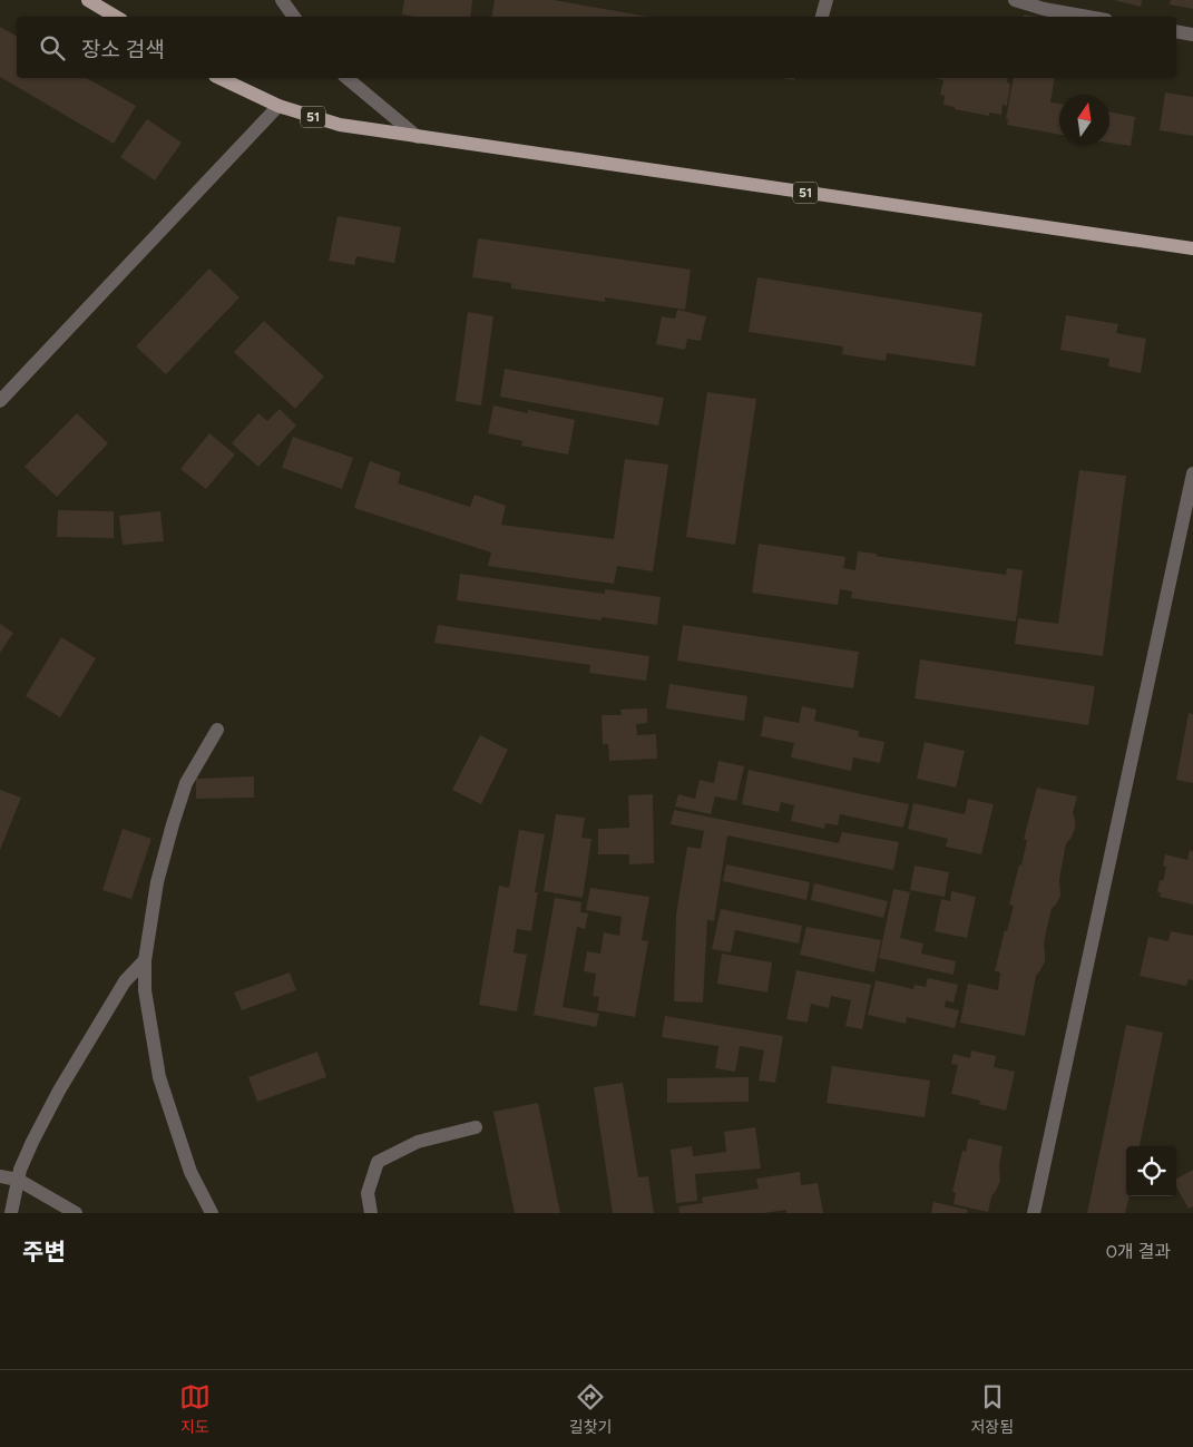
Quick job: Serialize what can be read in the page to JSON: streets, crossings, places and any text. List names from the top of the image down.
{
  "streets": {
    "main road": ["51"]
  },
  "north": "top",
  "page": {
    "search": "장소 검색",
    "heading": ["주변", "0개 결과"],
    "nav": ["지도", "길찾기", "저장됨"]
  }
}
